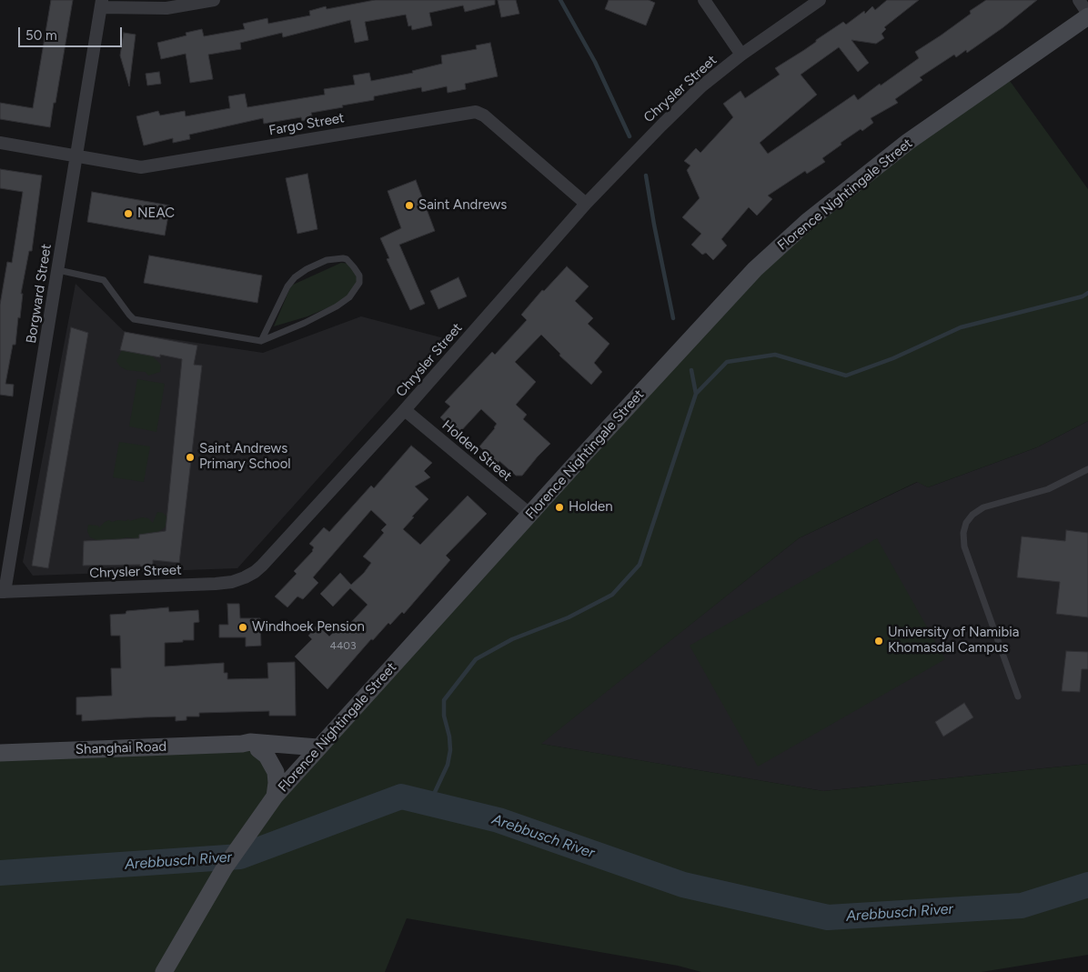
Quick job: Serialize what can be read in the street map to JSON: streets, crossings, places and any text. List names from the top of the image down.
{
  "streets": {
    "main road": ["Florence Nightingale Street", "Shanghai Road"],
    "street": [
      "Chrysler Street",
      "Fargo Street",
      "Borgward Street",
      "Holden Street"
    ]
  },
  "crossings": [
    ["Chrysler Street", "Fargo Street"],
    ["Chrysler Street", "Borgward Street"],
    ["Chrysler Street", "Holden Street"],
    ["Fargo Street", "Borgward Street"],
    ["Florence Nightingale Street", "Holden Street"],
    ["Florence Nightingale Street", "Shanghai Road"]
  ],
  "water": ["Arebbusch River"],
  "places": [
    "Saint Andrews",
    "NEAC",
    "Saint Andrews Primary School",
    "Holden",
    "Windhoek Pension",
    "University of Namibia Khomasdal Campus"
  ],
  "house_numbers": ["4403"],
  "scale_bar": "50 m"
}
